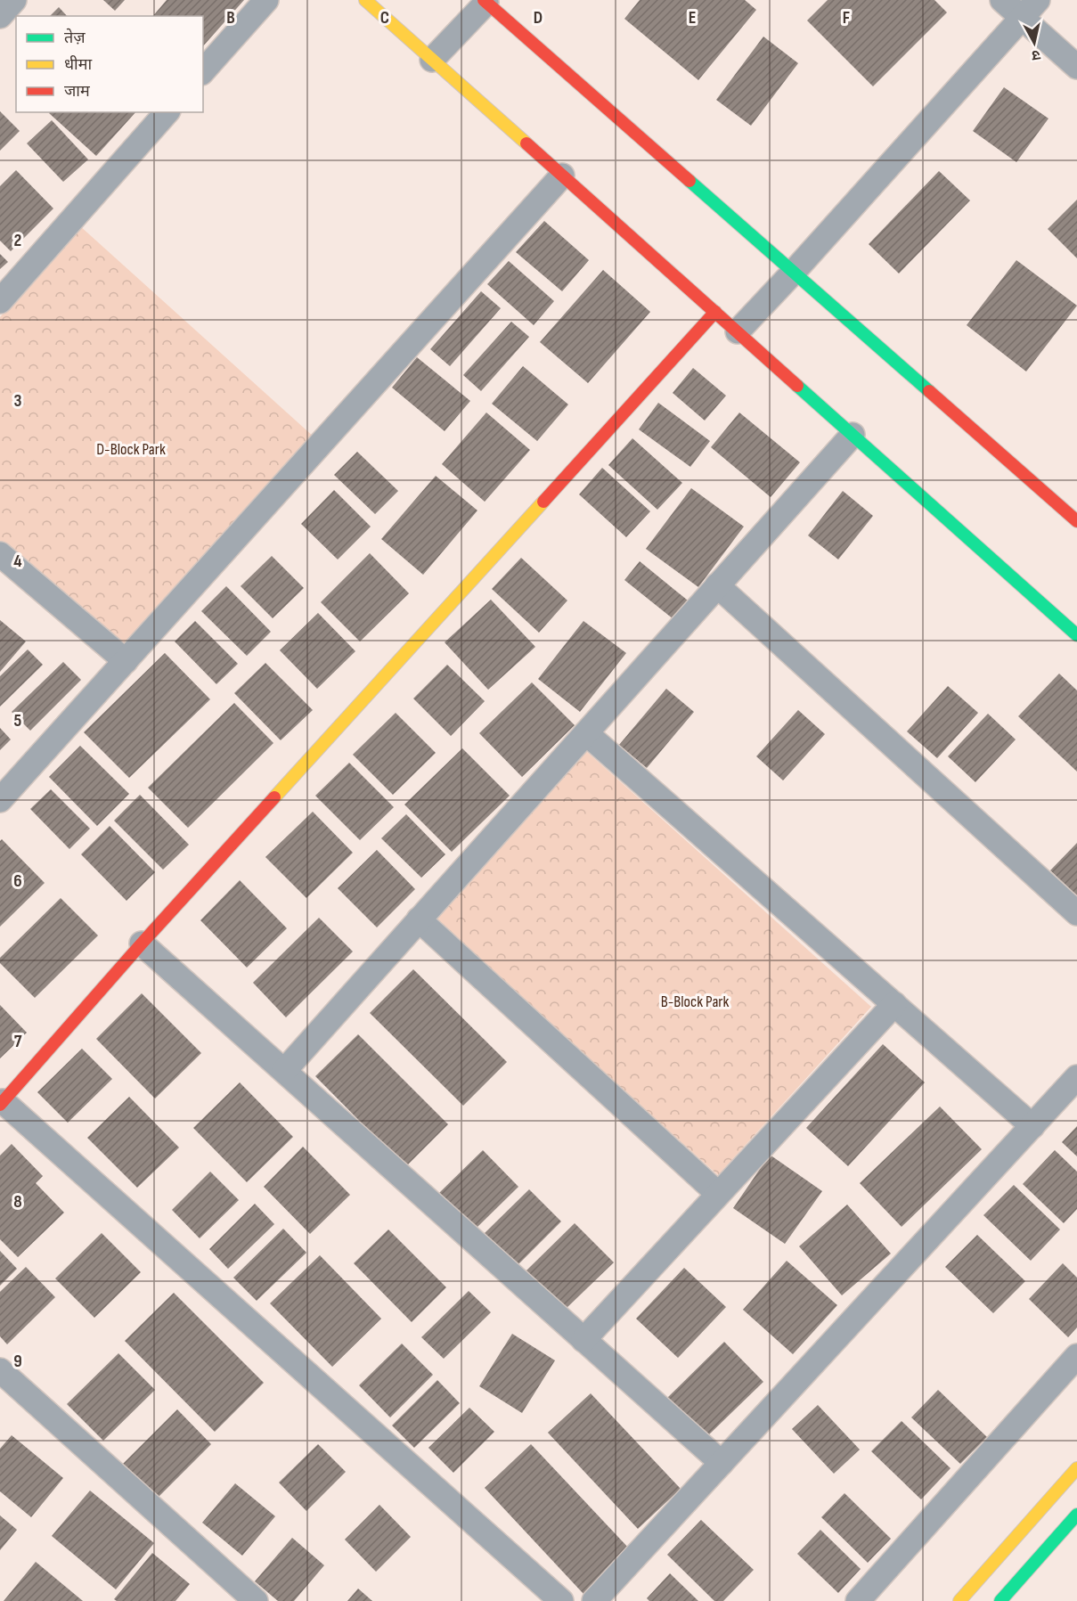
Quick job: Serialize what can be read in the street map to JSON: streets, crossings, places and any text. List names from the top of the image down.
{
  "parks": ["D-Block Park", "B-Block Park"],
  "legend": ["तेज़", "धीमा", "जाम"],
  "north": "bottom",
  "grid": {
    "columns": [
      "B",
      "C",
      "D",
      "E",
      "F"
    ],
    "rows": [
      "2",
      "3",
      "4",
      "5",
      "6",
      "7",
      "8",
      "9"
    ]
  }
}
